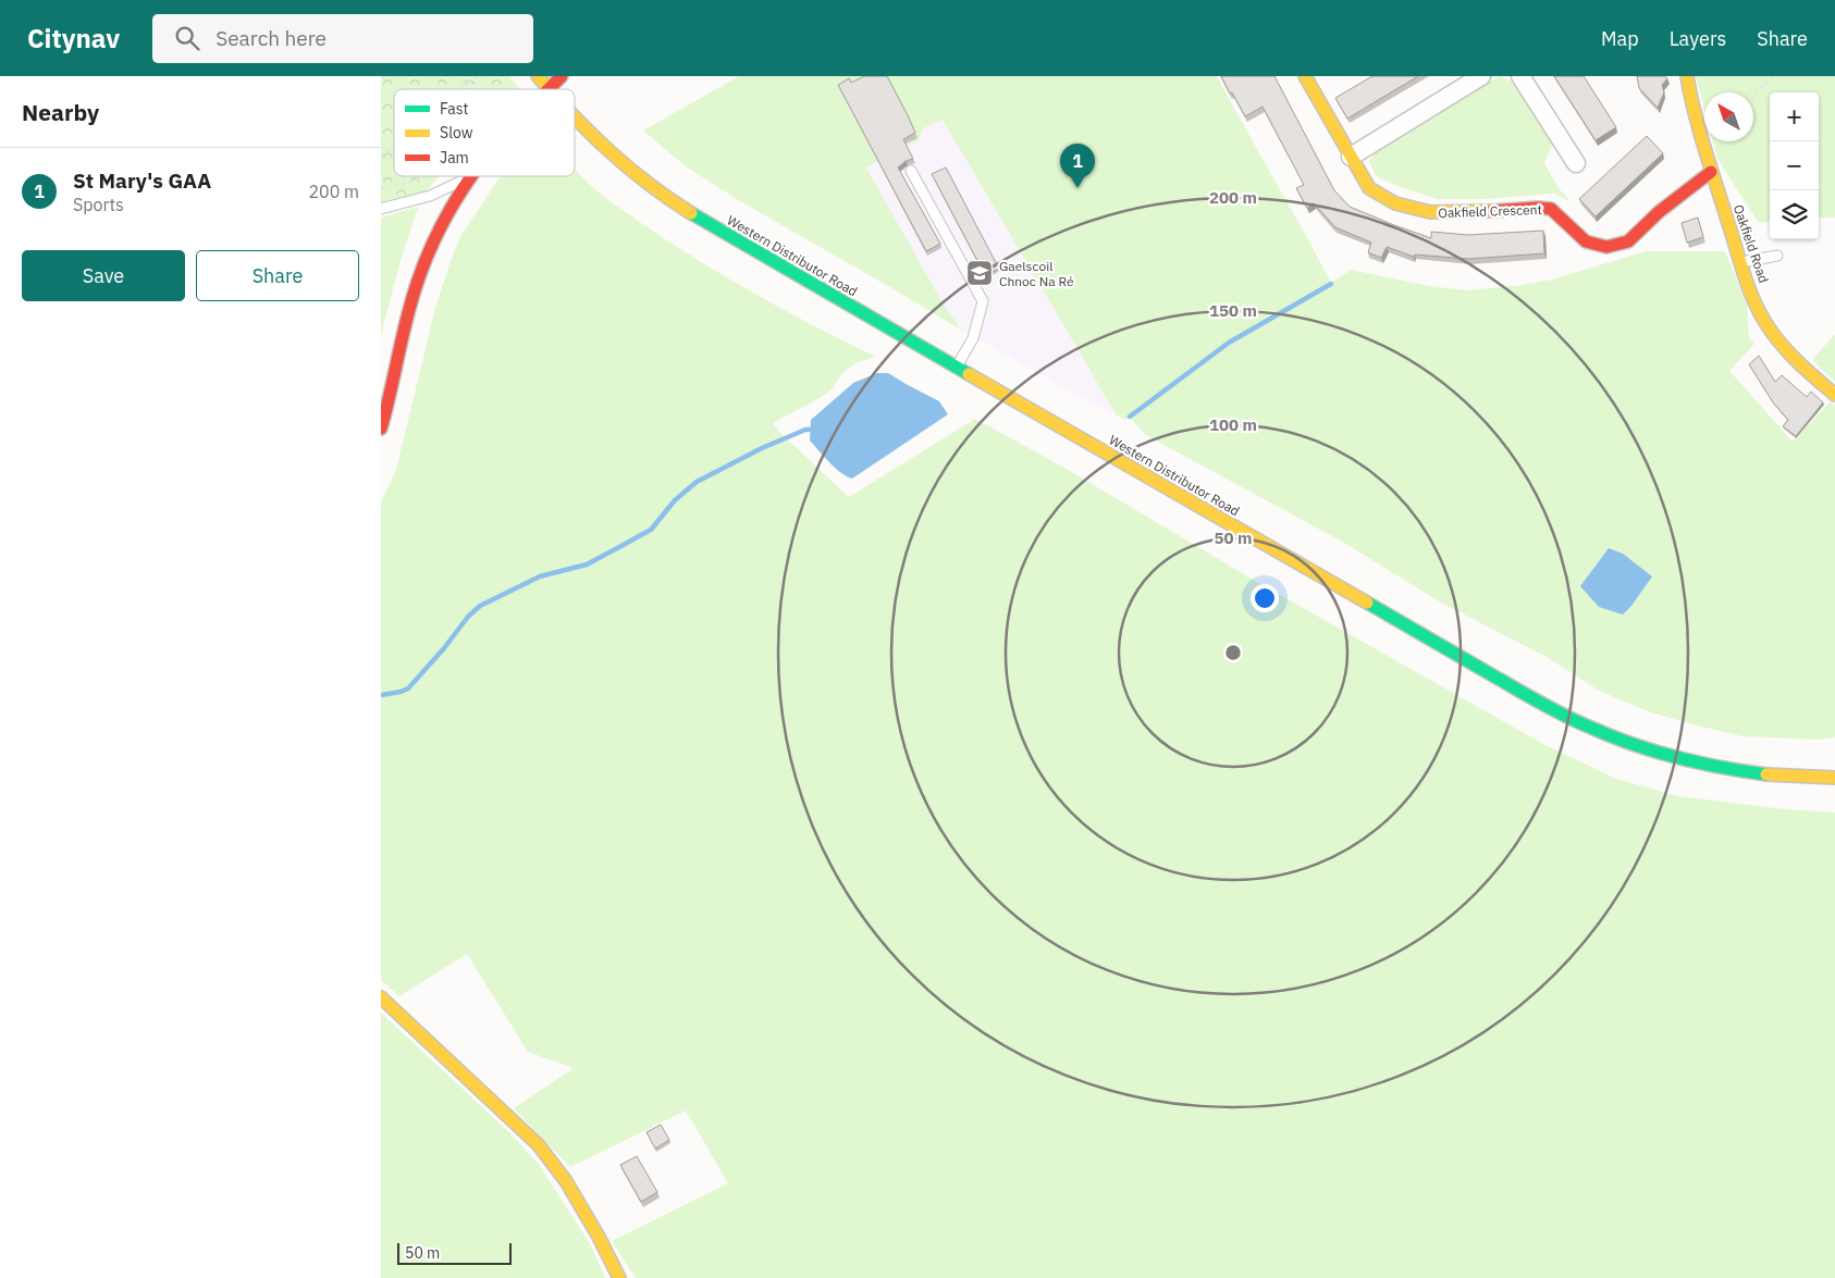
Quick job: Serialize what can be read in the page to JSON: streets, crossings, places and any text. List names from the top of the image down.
{
  "streets": {
    "street": ["Oakfield Crescent", "Oakfield Road", "Western Distributor Road"]
  },
  "crossings": [
    ["Oakfield Crescent", "Oakfield Road"]
  ],
  "places": {
    "school or university": ["Gaelscoil Chnoc Na Ré"]
  },
  "legend": ["Fast", "Slow", "Jam"],
  "scale_bar": "50 m",
  "north": "top left",
  "page": {
    "header": "Citynav",
    "search": "Search here",
    "nav": ["Map", "Layers", "Share"],
    "heading": "Nearby",
    "map_buttons": ["+", "−"],
    "pins": "1",
    "list": [
      {
        "mark": "1",
        "name": "St Mary's GAA",
        "note": "Sports",
        "value": "200 m"
      }
    ],
    "buttons": ["Save", "Share"],
    "scale": "50 m"
  },
  "rings": [
    "200 m",
    "150 m",
    "100 m",
    "50 m"
  ]
}
